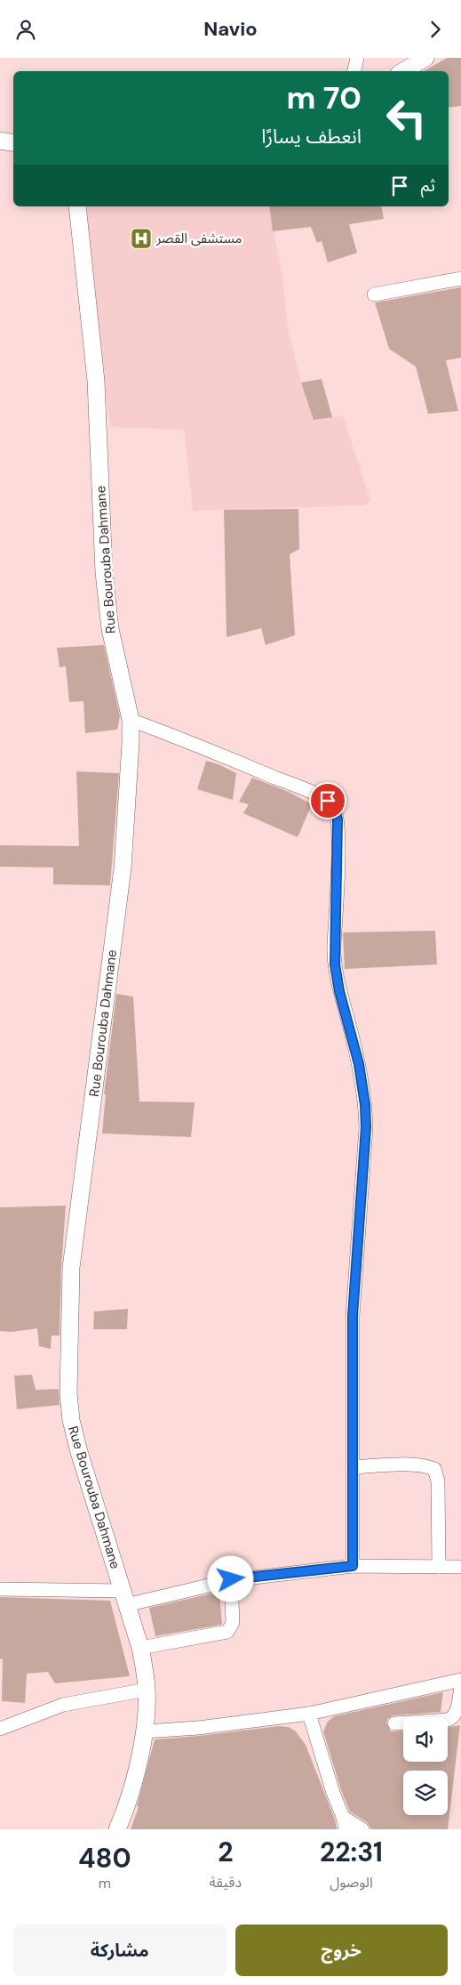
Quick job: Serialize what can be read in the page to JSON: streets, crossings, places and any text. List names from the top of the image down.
{
  "streets": {
    "street": ["Rue Bourouba Dahmane"]
  },
  "places": {
    "hospital": ["مستشفى القصر"]
  },
  "page": {
    "header": "Navio",
    "turn": ["70 m", "انعطف يسارًا"],
    "then": "ثم",
    "eta": [
      "22:31",
      "الوصول",
      "2",
      "دقيقة",
      "480",
      "m"
    ],
    "buttons": ["خروج", "مشاركة"]
  }
}
